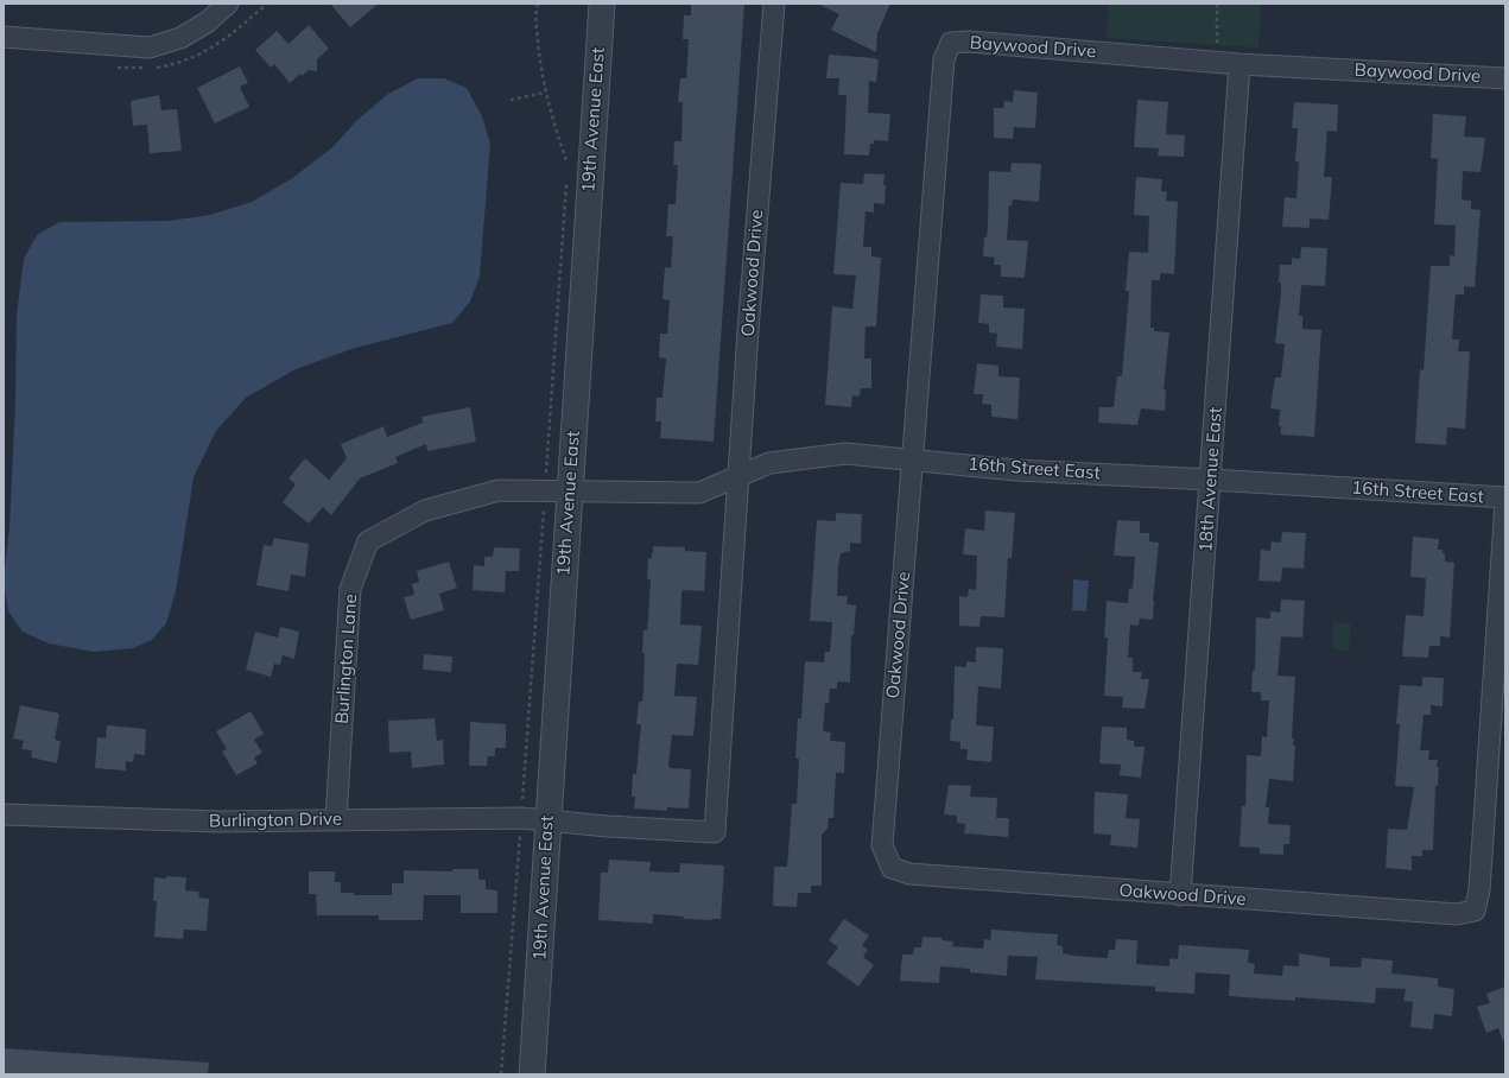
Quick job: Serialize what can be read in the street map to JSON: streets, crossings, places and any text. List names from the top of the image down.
{
  "streets": {
    "street": [
      "Baywood Drive",
      "19th Avenue East",
      "Oakwood Drive",
      "16th Street East",
      "18th Avenue East",
      "Burlington Lane",
      "Burlington Drive"
    ]
  },
  "crossings": [
    ["Baywood Drive", "Oakwood Drive"],
    ["Baywood Drive", "16th Street East"],
    ["Baywood Drive", "18th Avenue East"],
    ["19th Avenue East", "Oakwood Drive"],
    ["19th Avenue East", "16th Street East"],
    ["19th Avenue East", "Burlington Lane"],
    ["19th Avenue East", "Burlington Drive"],
    ["Oakwood Drive", "16th Street East"],
    ["Oakwood Drive", "18th Avenue East"],
    ["Oakwood Drive", "Burlington Drive"],
    ["16th Street East", "18th Avenue East"],
    ["16th Street East", "Burlington Lane"],
    ["Burlington Lane", "Burlington Drive"]
  ]
}
